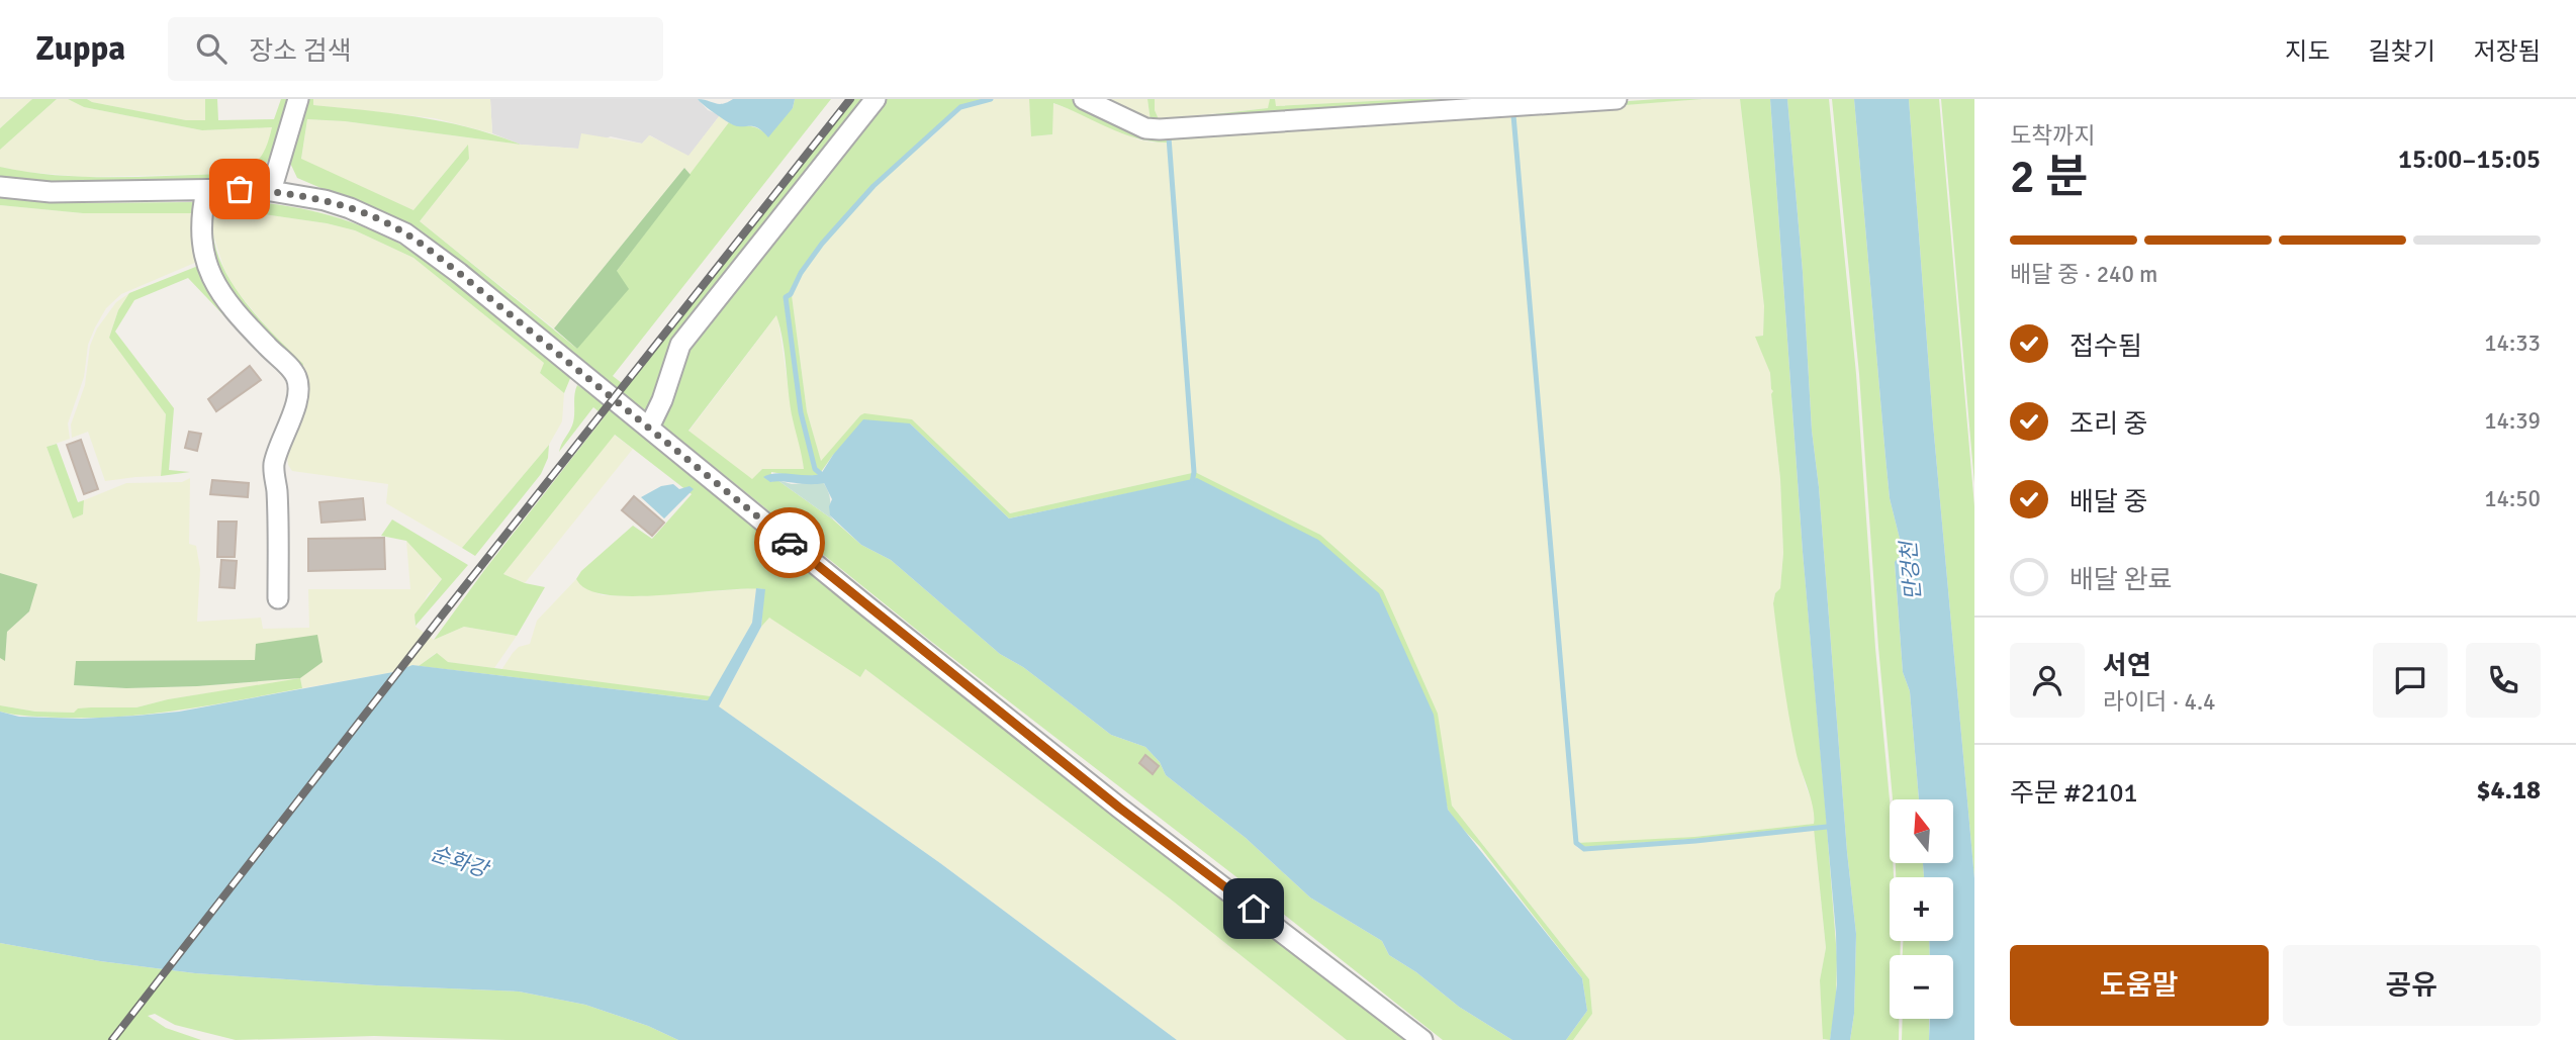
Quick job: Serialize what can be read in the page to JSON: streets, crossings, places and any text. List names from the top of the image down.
{
  "water": ["만겅천", "순화강"],
  "north": "top",
  "page": {
    "header": "Zuppa",
    "search": "장소 검색",
    "nav": ["지도", "길찾기", "저장됨"],
    "heading": ["2 분", "도착까지", "15:00–15:05"],
    "panel": [
      "서연",
      "라이더 · 4.4",
      "주문 #2101",
      "$4.18"
    ],
    "bar": "배달 중 · 240 m",
    "list": [
      ["접수됨", "14:33"],
      ["조리 중", "14:39"],
      ["배달 중", "14:50"],
      "배달 완료"
    ],
    "map_buttons": ["+", "−"],
    "buttons": ["도움말", "공유"]
  }
}
